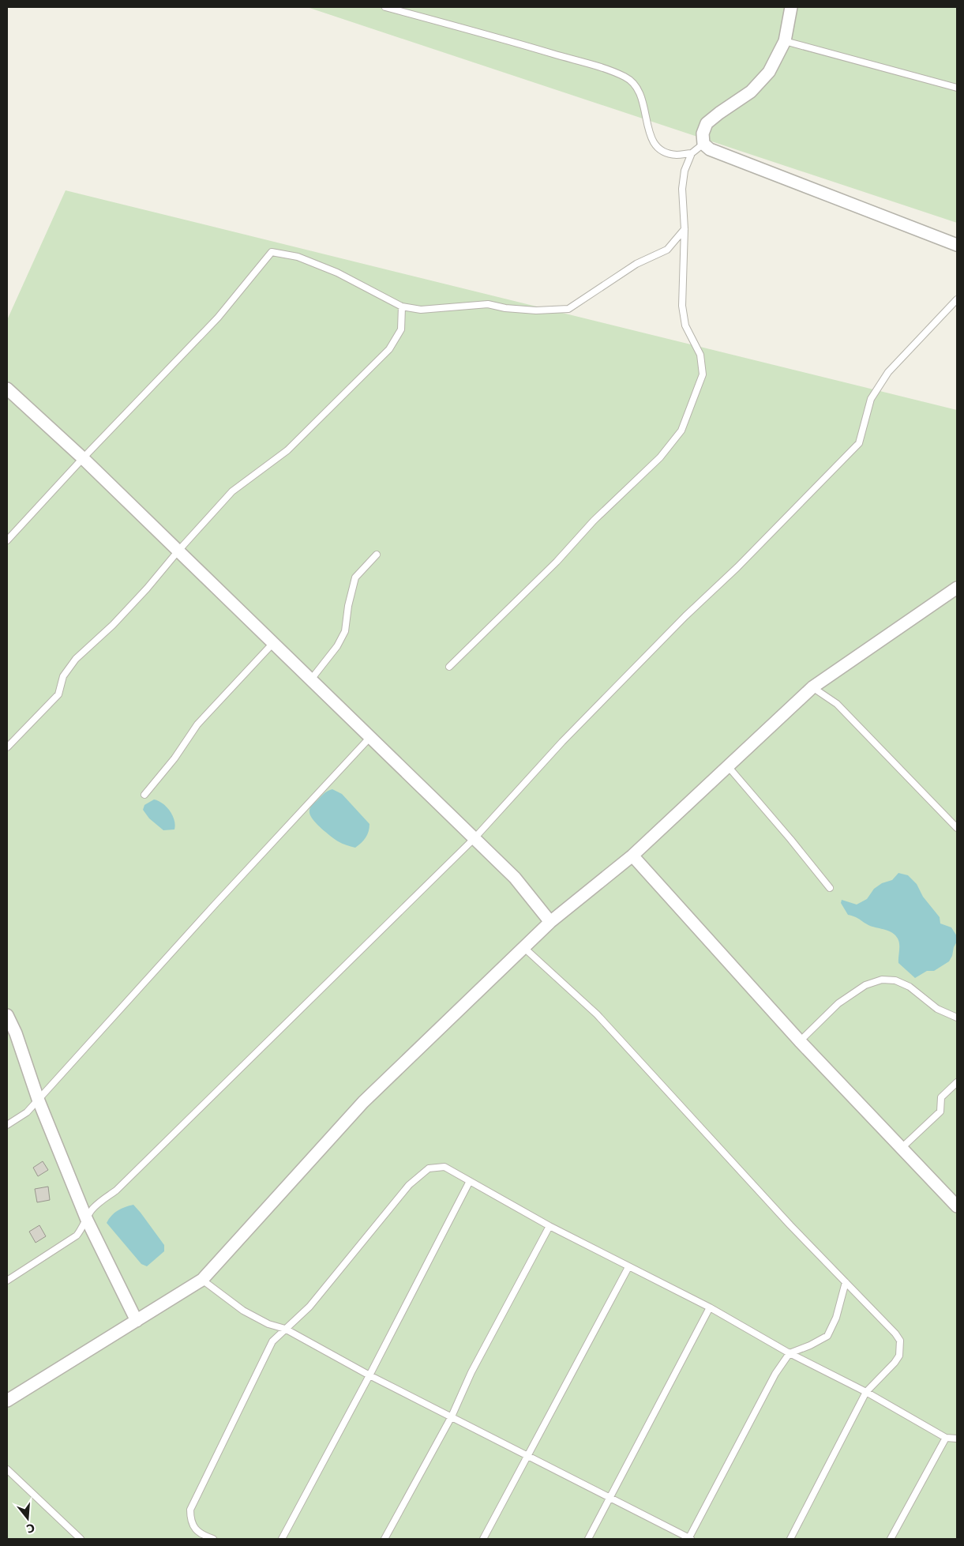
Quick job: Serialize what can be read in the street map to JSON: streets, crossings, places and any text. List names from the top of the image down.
{
  "north": "bottom"
}
